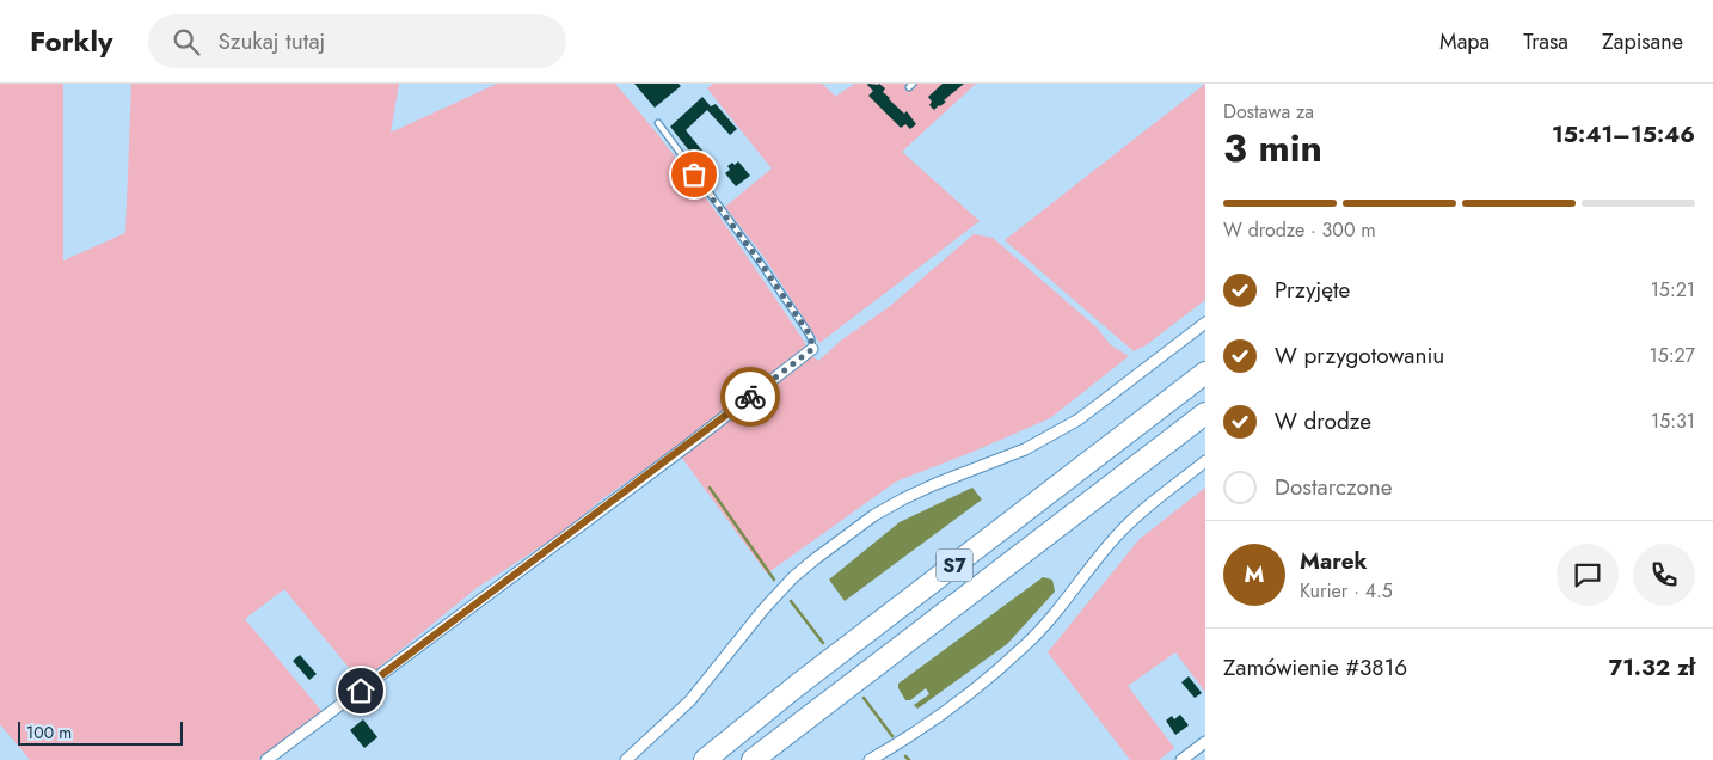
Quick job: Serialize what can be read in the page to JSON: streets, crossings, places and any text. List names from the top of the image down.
{
  "streets": {
    "highway": ["S7"]
  },
  "scale_bar": "100 m",
  "page": {
    "header": "Forkly",
    "search": "Szukaj tutaj",
    "nav": ["Mapa", "Trasa", "Zapisane"],
    "heading": ["3 min", "Dostawa za", "15:41–15:46"],
    "panel": [
      "Marek",
      "Kurier · 4.5",
      "Zamówienie #3816",
      "71.32 zł"
    ],
    "bar": "W drodze · 300 m",
    "list": [
      ["Przyjęte", "15:21"],
      ["W przygotowaniu", "15:27"],
      ["W drodze", "15:31"],
      "Dostarczone"
    ],
    "round": "M",
    "scale": "100 m"
  }
}
